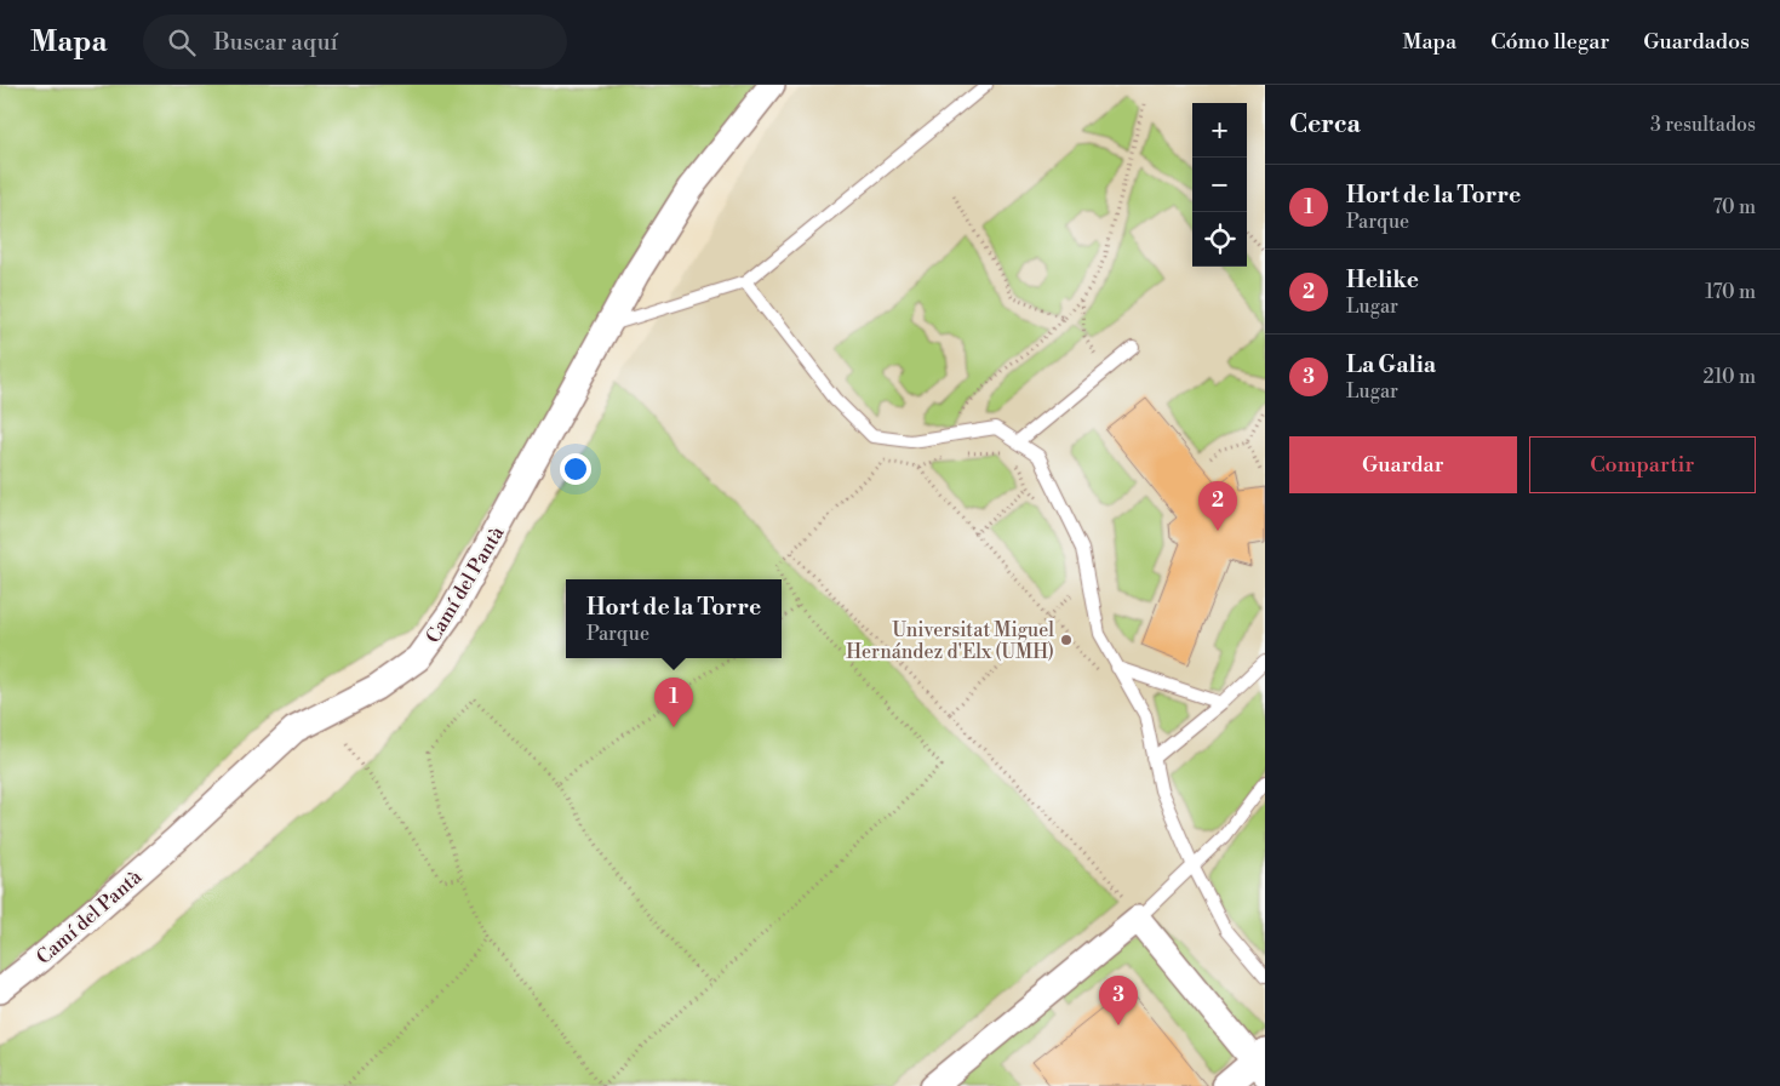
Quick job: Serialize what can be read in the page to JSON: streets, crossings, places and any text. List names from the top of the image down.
{
  "streets": {
    "street": ["Camí del Pantà"]
  },
  "places": ["Universitat Miguel Hernández d'Elx (UMH)"],
  "page": {
    "header": "Mapa",
    "search": "Buscar aquí",
    "nav": ["Mapa", "Cómo llegar", "Guardados"],
    "heading": ["Cerca", "3 resultados"],
    "map_buttons": ["+", "−"],
    "list": [
      {
        "mark": "1",
        "name": "Hort de la Torre",
        "note": "Parque",
        "value": "70 m"
      },
      {
        "mark": "2",
        "name": "Helike",
        "note": "Lugar",
        "value": "170 m"
      },
      {
        "mark": "3",
        "name": "La Galia",
        "note": "Lugar",
        "value": "210 m"
      }
    ],
    "buttons": ["Guardar", "Compartir"],
    "pins": ["2", "1", "3"],
    "popup": ["Hort de la Torre", "Parque"]
  }
}
